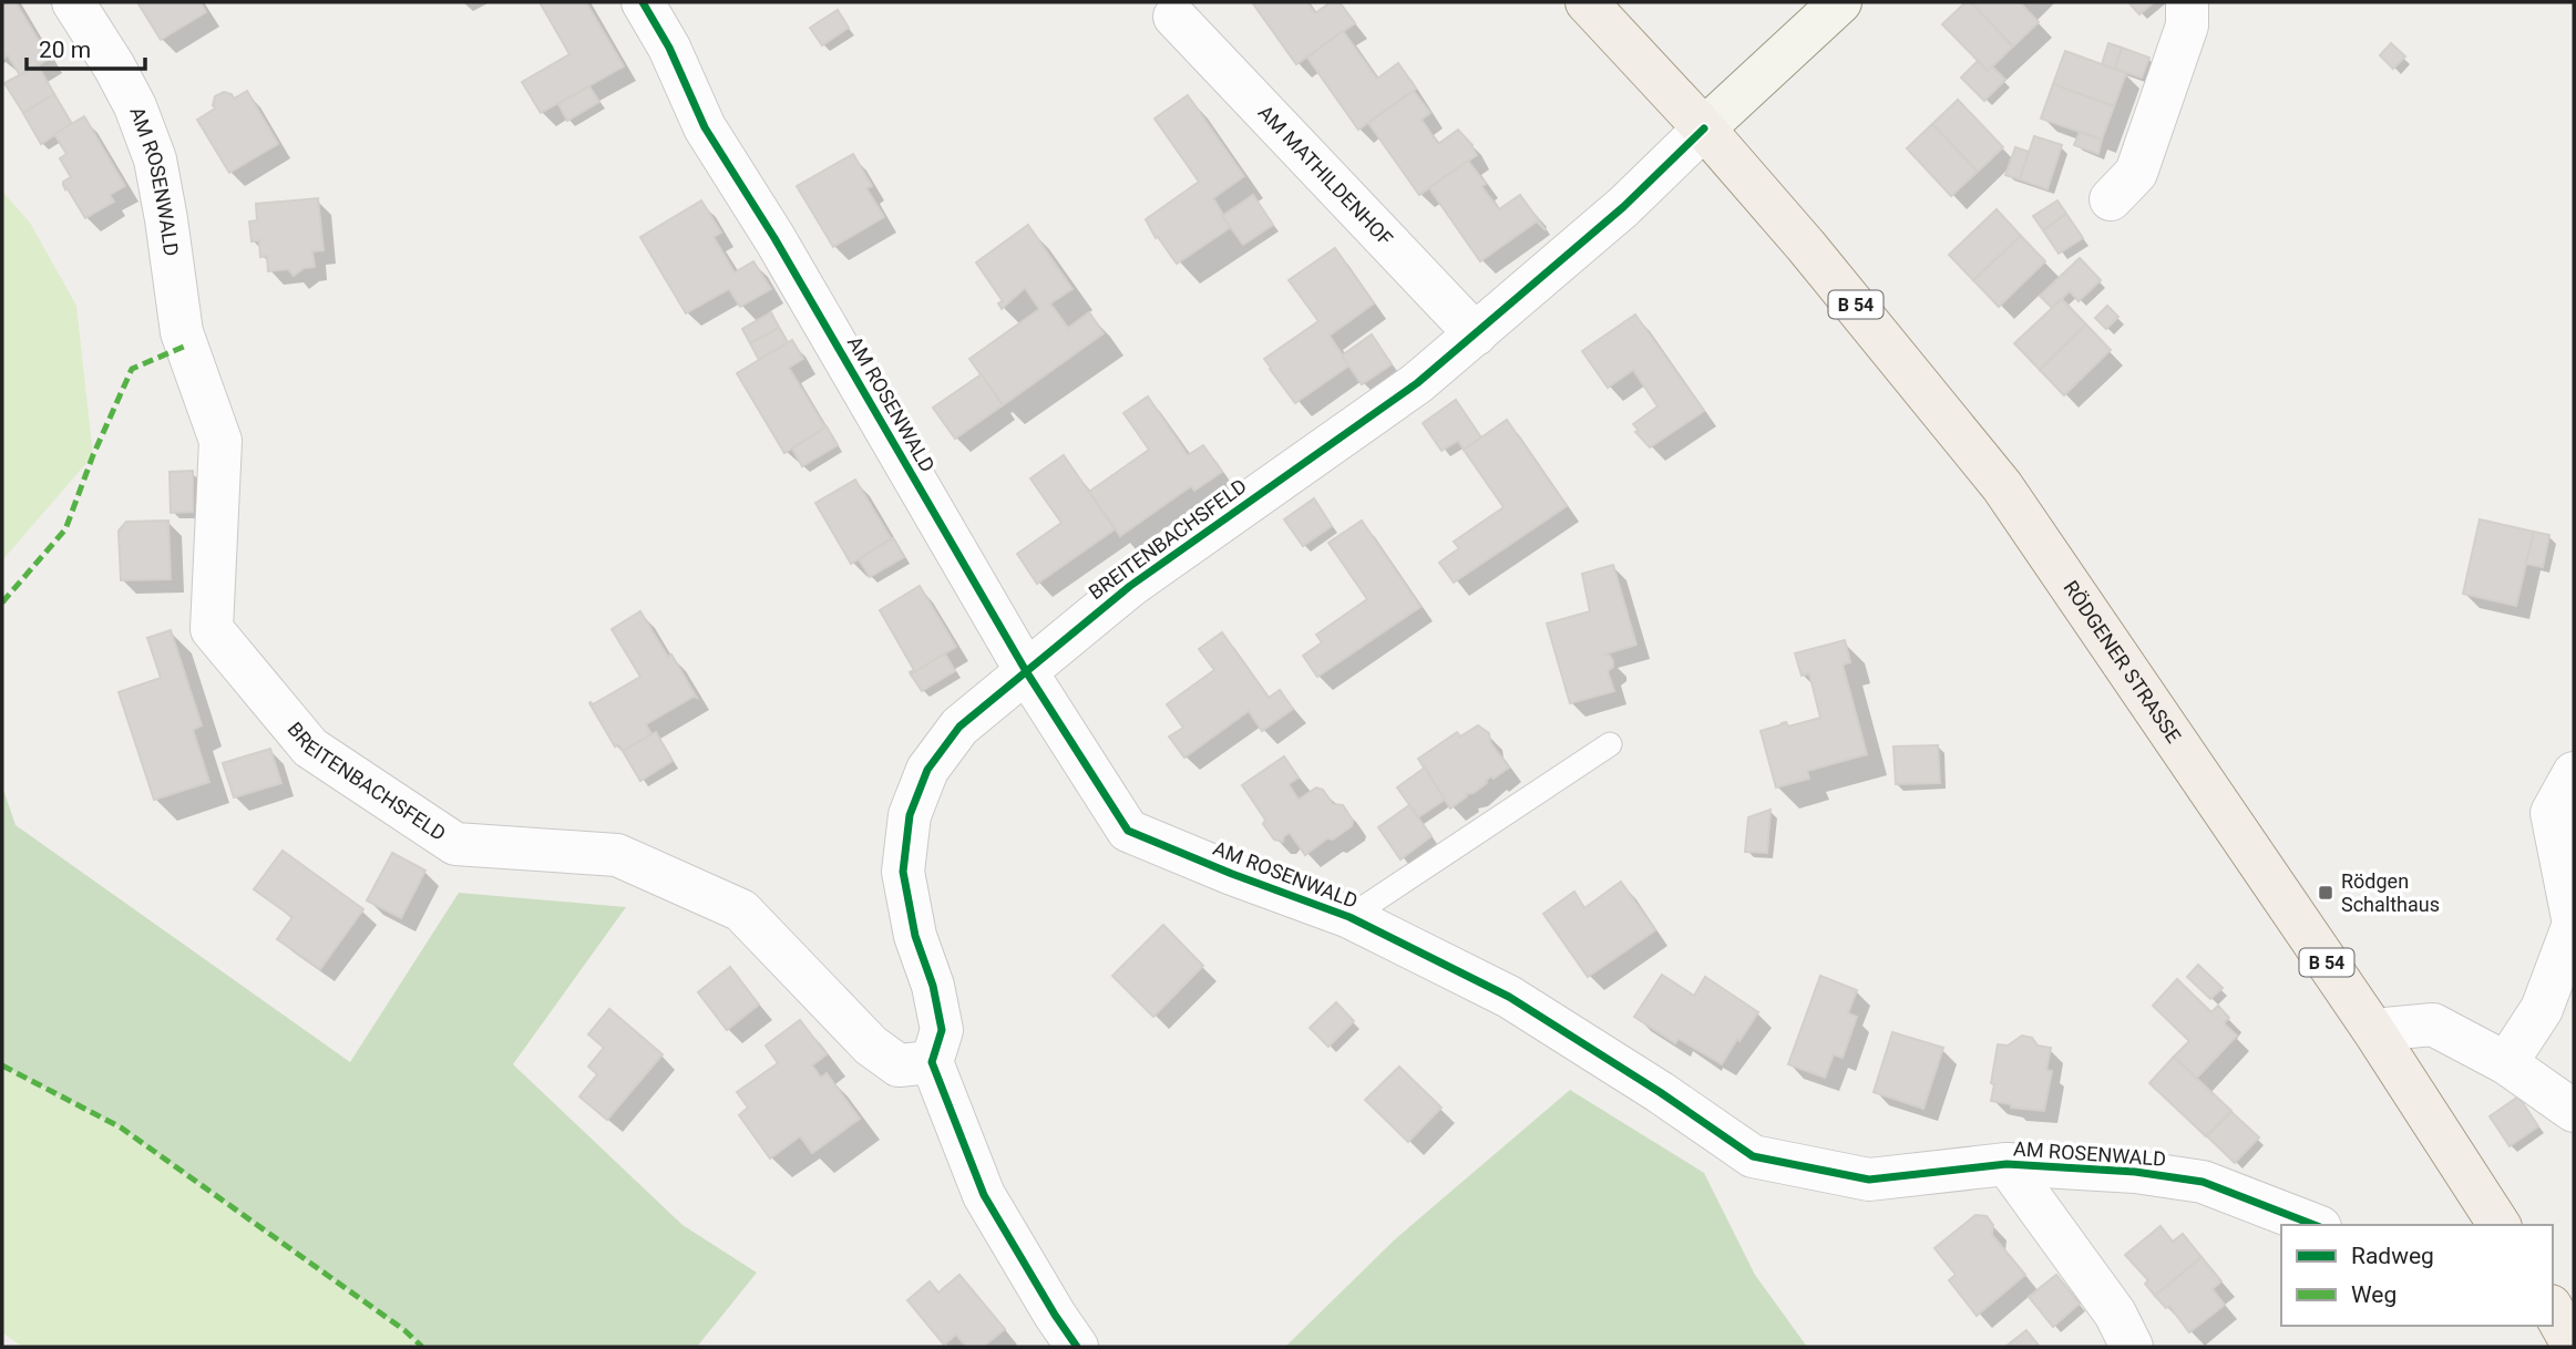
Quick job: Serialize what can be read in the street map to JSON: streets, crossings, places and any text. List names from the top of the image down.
{
  "streets": {
    "main road": ["B 54", "RÖDGENER STRASSE"],
    "street": ["AM MATHILDENHOF", "AM ROSENWALD", "BREITENBACHSFELD"]
  },
  "crossings": [
    ["AM MATHILDENHOF", "BREITENBACHSFELD"],
    ["AM ROSENWALD", "BREITENBACHSFELD"],
    ["BREITENBACHSFELD", "RÖDGENER STRASSE"]
  ],
  "places": {
    "transit": ["Rödgen Schalthaus"]
  },
  "legend": ["Radweg", "Weg"],
  "scale_bar": "20 m"
}
